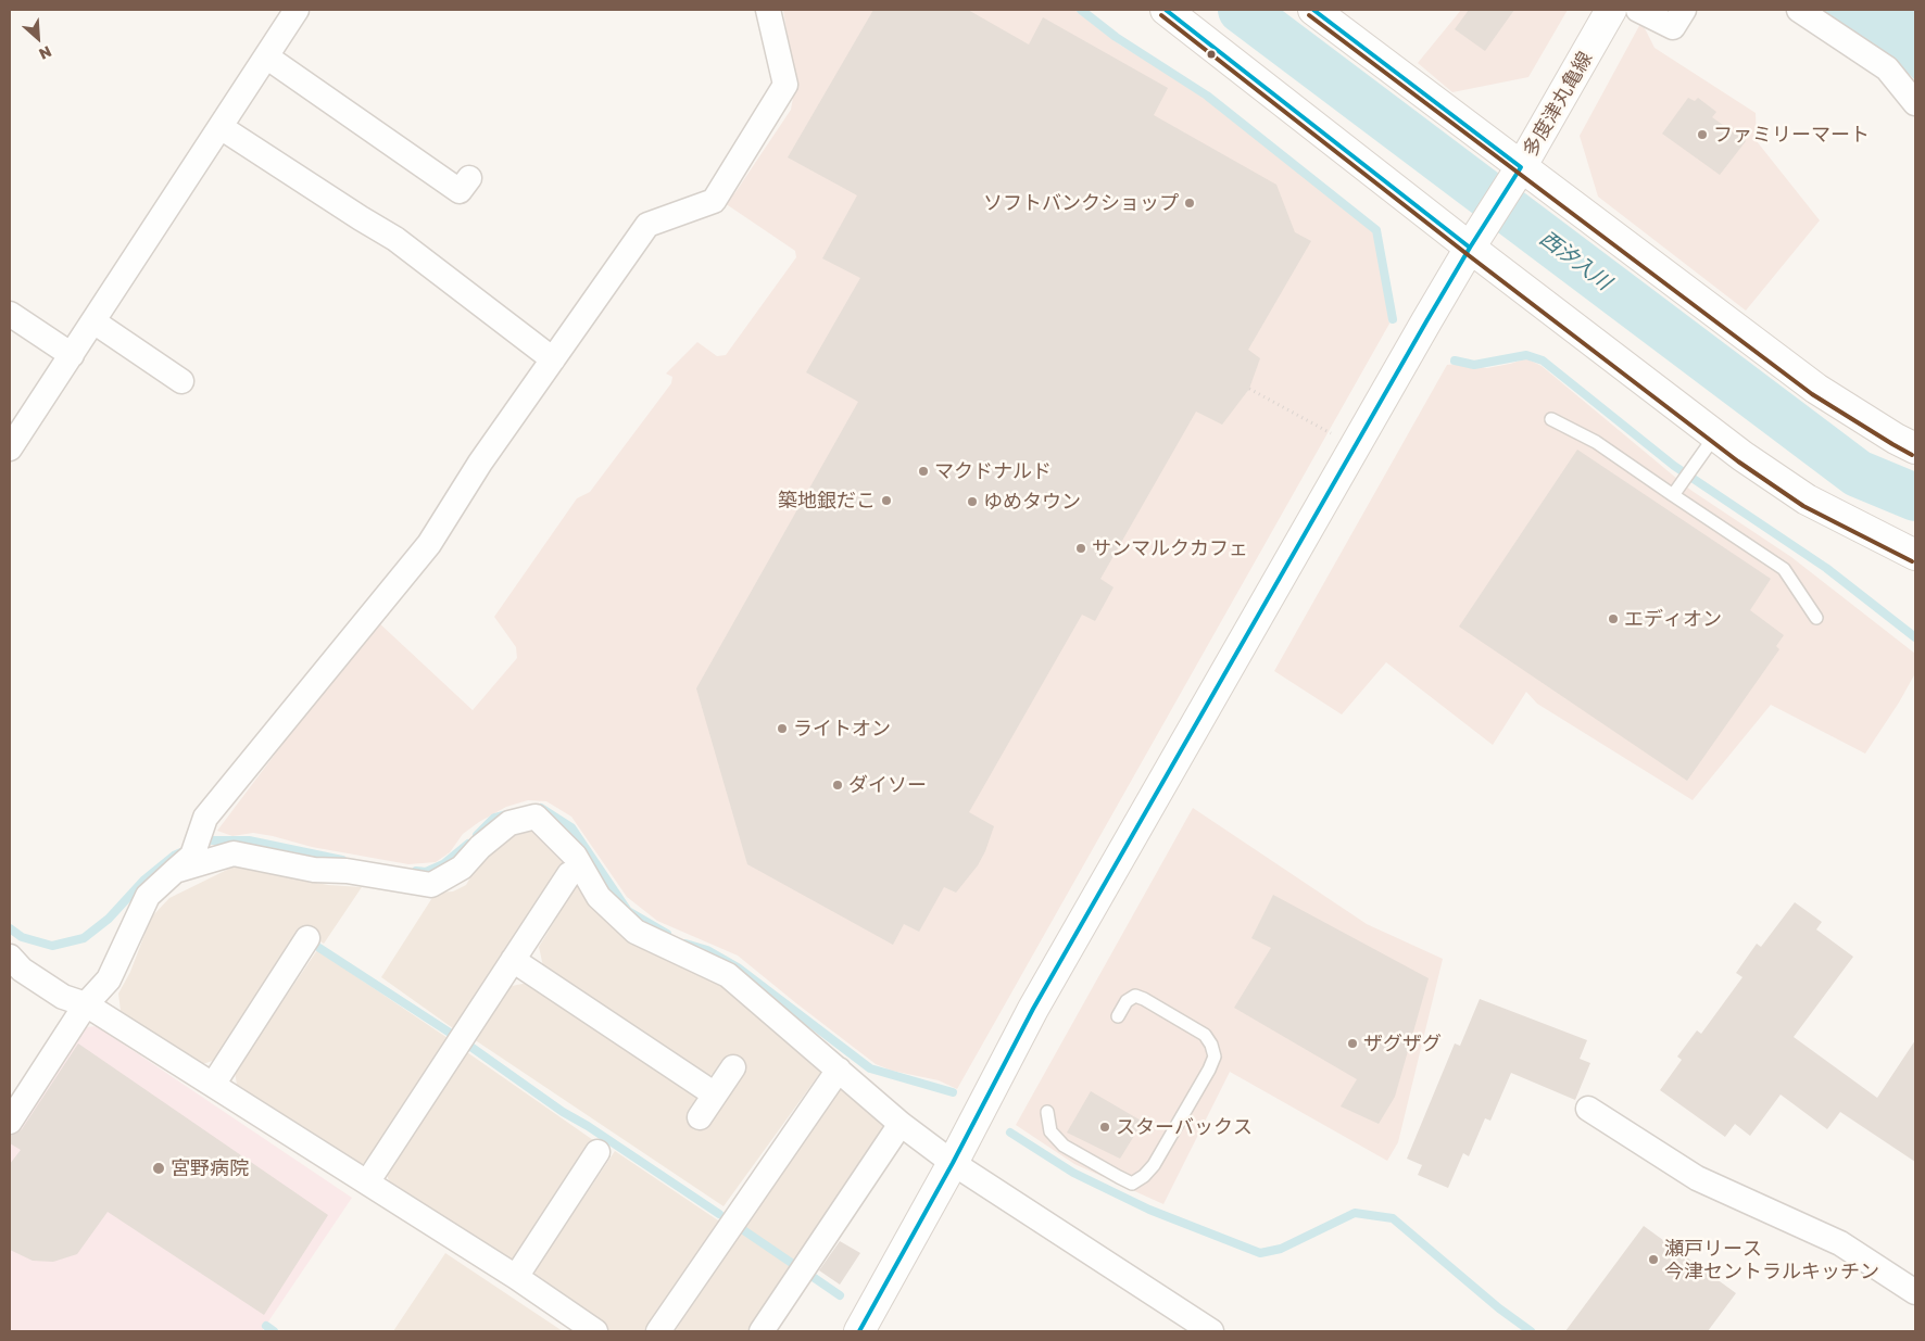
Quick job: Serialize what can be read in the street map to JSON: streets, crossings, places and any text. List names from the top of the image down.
{
  "streets": {
    "street": ["多度津丸亀線"]
  },
  "water": ["西汐入川"],
  "places": [
    "ファミリーマート",
    "ソフトバンクショップ",
    "マクドナルド",
    "築地銀だこ",
    "ゆめタウン",
    "サンマルクカフェ",
    "エディオン",
    "ライトオン",
    "ダイソー",
    "ザグザグ",
    "スターバックス",
    "宮野病院",
    "瀬戸リース 今津セントラルキッチン"
  ],
  "north": "bottom right"
}
